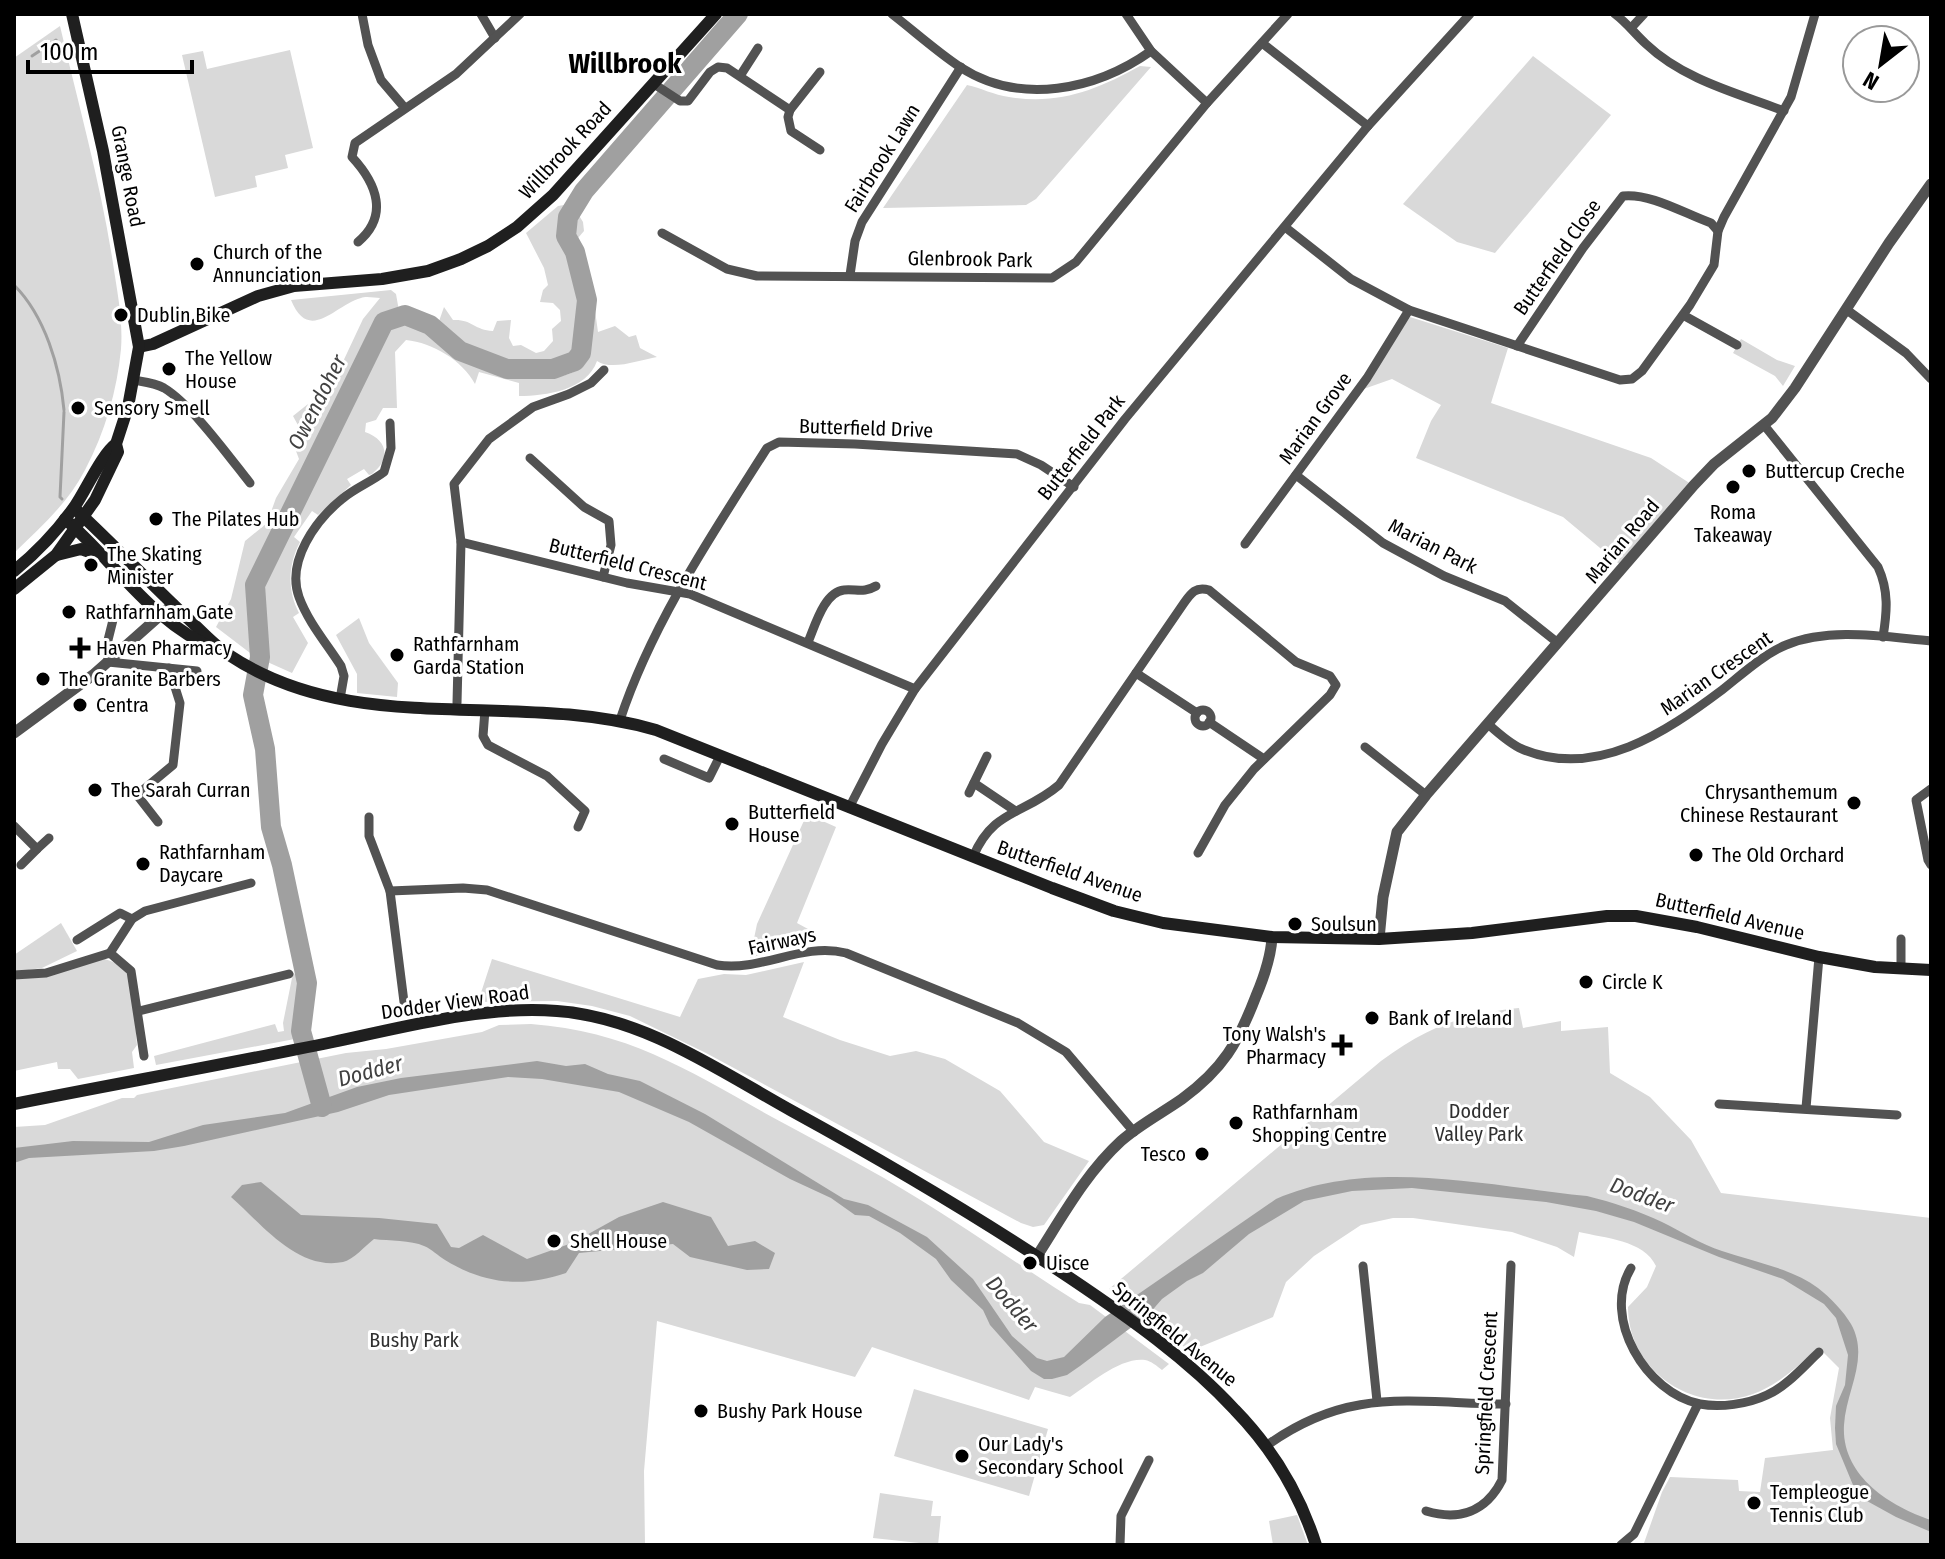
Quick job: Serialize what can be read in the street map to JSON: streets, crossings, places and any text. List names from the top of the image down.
{
  "streets": {
    "main road": [
      "Willbrook Road",
      "Grange Road",
      "Butterfield Avenue",
      "Dodder View Road",
      "Springfield Avenue"
    ],
    "street": [
      "Fairbrook Lawn",
      "Butterfield Close",
      "Glenbrook Park",
      "Marian Grove",
      "Butterfield Drive",
      "Butterfield Park",
      "Marian Road",
      "Marian Park",
      "Butterfield Crescent",
      "Marian Crescent",
      "Fairways",
      "Springfield Crescent"
    ]
  },
  "crossings": [
    ["Willbrook Road", "Grange Road"],
    ["Fairbrook Lawn", "Glenbrook Park"],
    ["Butterfield Close", "Marian Grove"],
    ["Butterfield Close", "Butterfield Park"],
    ["Marian Grove", "Marian Park"],
    ["Butterfield Drive", "Butterfield Park"],
    ["Butterfield Drive", "Butterfield Crescent"],
    ["Butterfield Drive", "Butterfield Avenue"],
    ["Butterfield Park", "Butterfield Crescent"],
    ["Butterfield Park", "Butterfield Avenue"],
    ["Marian Road", "Marian Park"],
    ["Marian Road", "Marian Crescent"],
    ["Marian Road", "Butterfield Avenue"],
    ["Dodder View Road", "Springfield Avenue"]
  ],
  "districts": ["Willbrook"],
  "water": ["Owendoher", "Dodder"],
  "parks": ["Dodder Valley Park", "Bushy Park"],
  "places": {
    "other": [
      "Church of the Annunciation",
      "Dublin Bike",
      "The Yellow House",
      "Sensory Smell",
      "Buttercup Creche",
      "Roma Takeaway",
      "The Pilates Hub",
      "The Skating Minister",
      "Rathfarnham Gate",
      "Rathfarnham Garda Station",
      "The Granite Barbers",
      "Centra",
      "The Sarah Curran",
      "Chrysanthemum Chinese Restaurant",
      "Butterfield House",
      "The Old Orchard",
      "Rathfarnham Daycare",
      "Soulsun",
      "Circle K",
      "Bank of Ireland",
      "Rathfarnham Shopping Centre",
      "Tesco",
      "Shell House",
      "Uisce",
      "Bushy Park House",
      "Our Lady's Secondary School",
      "Templeogue Tennis Club"
    ],
    "health": ["Haven Pharmacy", "Tony Walsh's Pharmacy"]
  },
  "scale_bar": "100 m",
  "north": "bottom left"
}
